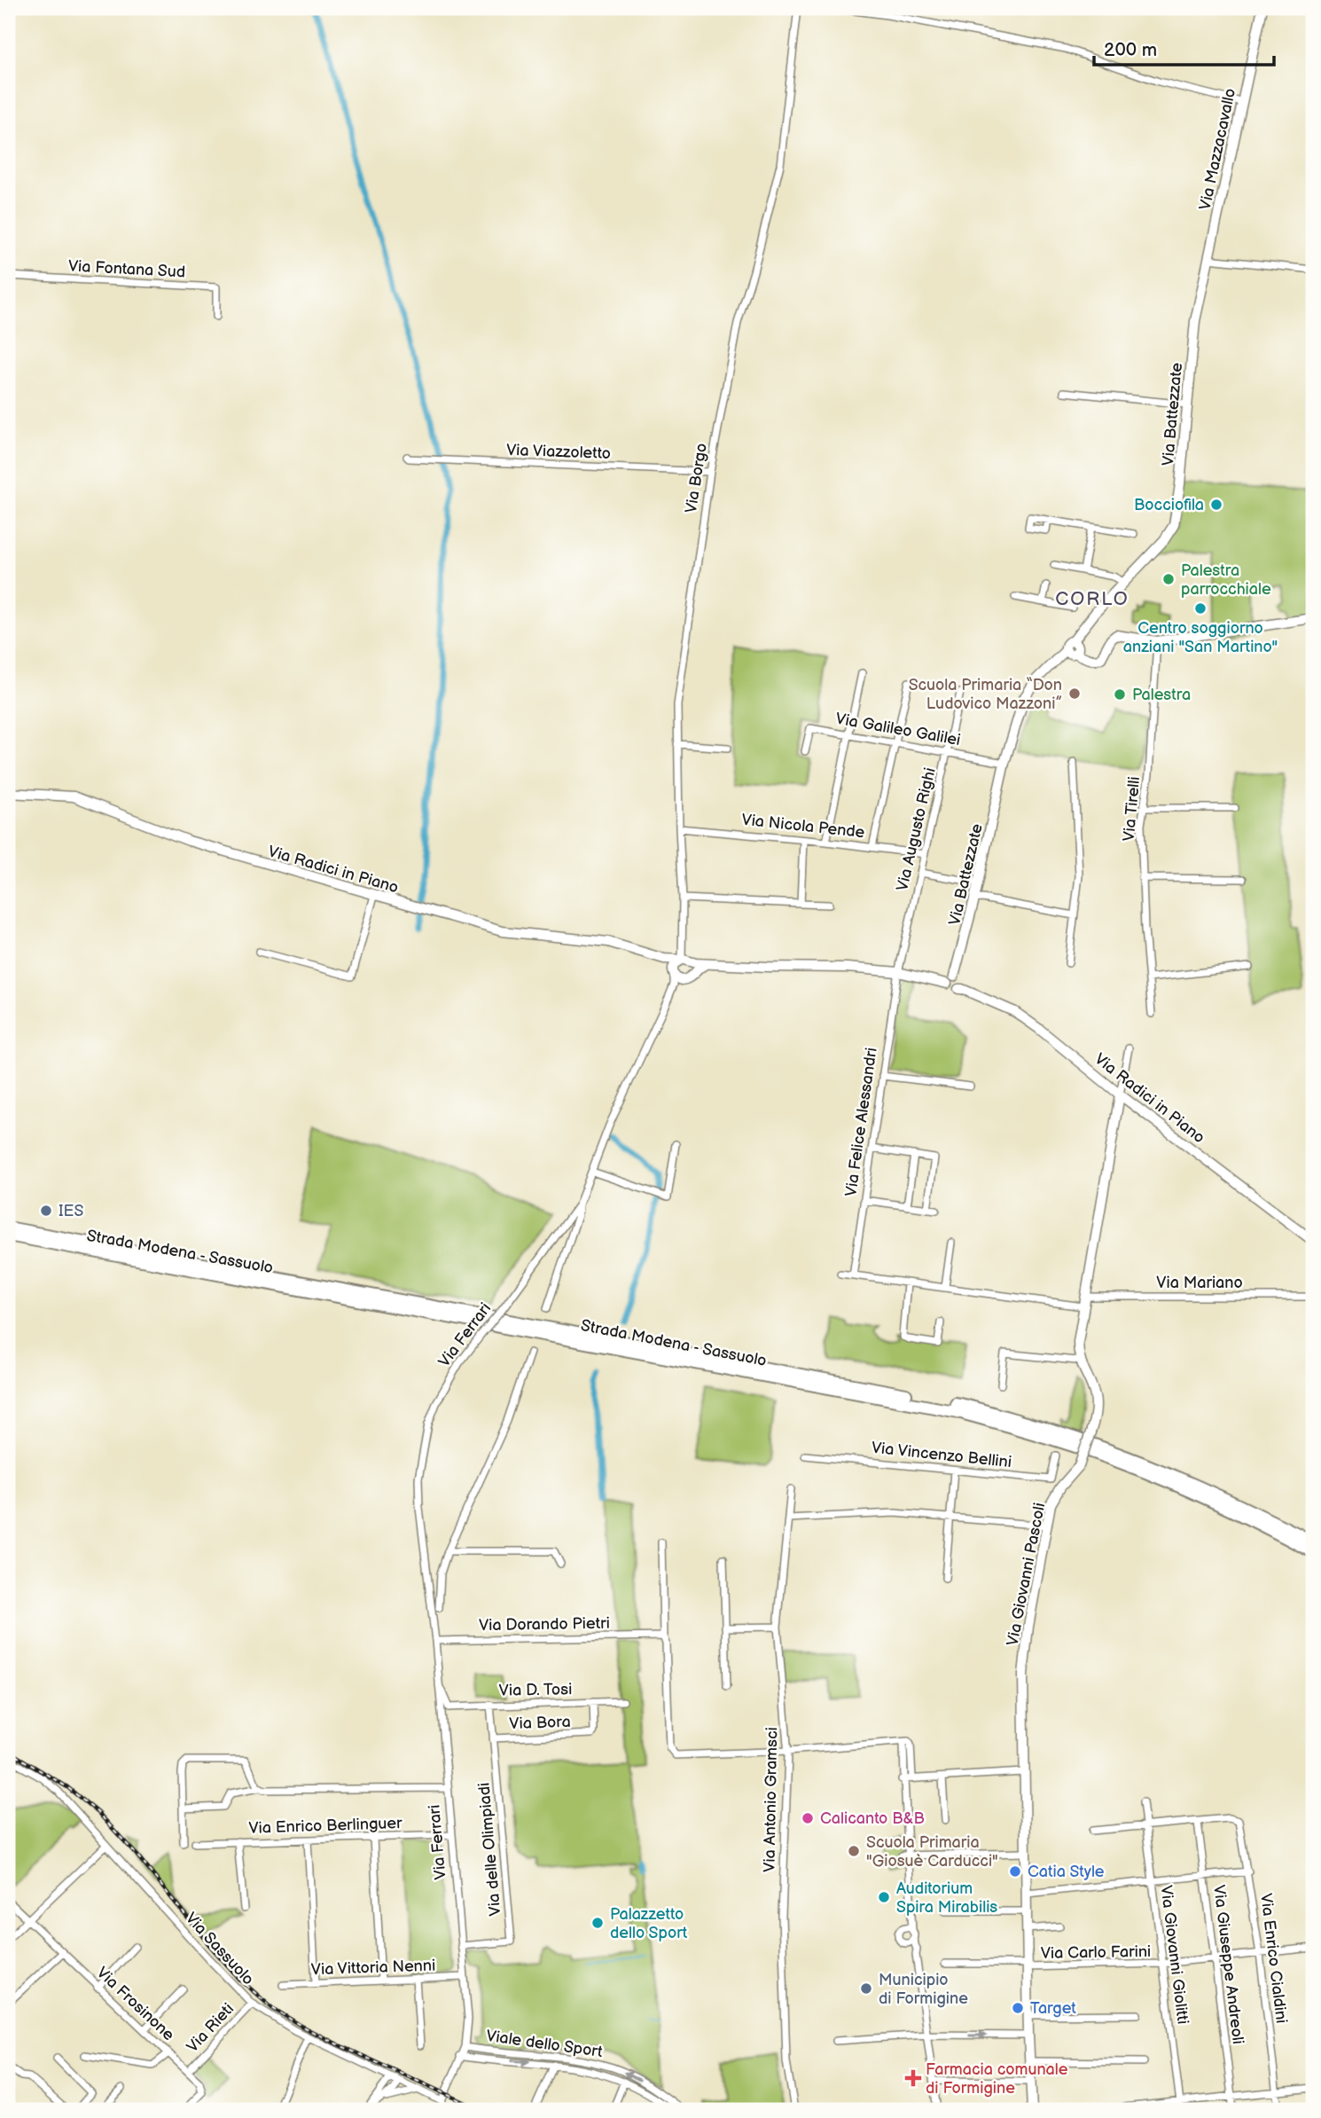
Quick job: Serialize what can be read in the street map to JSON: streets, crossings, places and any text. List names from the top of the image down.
{
  "streets": {
    "highway": ["Strada Modena - Sassuolo"],
    "street": [
      "Via Mazzacavallo",
      "Via Fontana Sud",
      "Via Battezzate",
      "Via Viazzoletto",
      "Via Borgo",
      "Via Galileo Galilei",
      "Via Tirelli",
      "Via Nicola Pende",
      "Via Augusto Righi",
      "Via Radici in Piano",
      "Via Felice Alessandri",
      "Via Mariano",
      "Via Ferrari",
      "Via Vincenzo Bellini",
      "Via Giovanni Pascoli",
      "Via Dorando Pietri",
      "Via D. Tosi",
      "Via Bora",
      "Via Antonio Gramsci",
      "Via Enrico Berlinguer",
      "Via delle Olimpiadi",
      "Via Sassuolo",
      "Via Carlo Farini",
      "Via Giovanni Giolitti",
      "Via Enrico Cialdini",
      "Via Giuseppe Andreoli",
      "Via Vittoria Nenni",
      "Via Frosinone",
      "Via Rieti",
      "Viale dello Sport"
    ]
  },
  "crossings": [
    ["Via Mazzacavallo", "Via Battezzate"],
    ["Via Battezzate", "Via Galileo Galilei"],
    ["Via Battezzate", "Via Radici in Piano"],
    ["Via Viazzoletto", "Via Borgo"],
    ["Via Borgo", "Via Nicola Pende"],
    ["Via Borgo", "Via Radici in Piano"],
    ["Via Borgo", "Via Ferrari"],
    ["Via Galileo Galilei", "Via Augusto Righi"],
    ["Via Nicola Pende", "Via Augusto Righi"],
    ["Via Augusto Righi", "Via Radici in Piano"],
    ["Via Augusto Righi", "Via Felice Alessandri"],
    ["Via Radici in Piano", "Via Felice Alessandri"],
    ["Via Radici in Piano", "Via Ferrari"],
    ["Via Radici in Piano", "Via Giovanni Pascoli"],
    ["Via Felice Alessandri", "Via Mariano"],
    ["Via Mariano", "Via Giovanni Pascoli"],
    ["Via Ferrari", "Via Dorando Pietri"],
    ["Via Ferrari", "Via Enrico Berlinguer"],
    ["Via Ferrari", "Via delle Olimpiadi"],
    ["Via Ferrari", "Via Sassuolo"],
    ["Via Ferrari", "Via Vittoria Nenni"],
    ["Via Ferrari", "Viale dello Sport"],
    ["Via Giovanni Pascoli", "Via Carlo Farini"],
    ["Via D. Tosi", "Via Bora"],
    ["Via D. Tosi", "Via delle Olimpiadi"],
    ["Via Bora", "Via delle Olimpiadi"],
    ["Via Sassuolo", "Via Rieti"],
    ["Via Carlo Farini", "Via Giovanni Giolitti"],
    ["Via Carlo Farini", "Via Enrico Cialdini"],
    ["Via Carlo Farini", "Via Giuseppe Andreoli"],
    ["Via Enrico Cialdini", "Via Giuseppe Andreoli"],
    ["Via Frosinone", "Via Rieti"]
  ],
  "districts": ["CORLO"],
  "places": {
    "other": [
      "Bocciofila",
      "Palestra parrocchiale",
      "Centro soggiorno anziani \"San Martino\"",
      "Scuola Primaria “Don Ludovico Mazzoni”",
      "Palestra",
      "IES",
      "Calicanto B&B",
      "Scuola Primaria \"Giosuè Carducci\"",
      "Catia Style",
      "Auditorium Spira Mirabilis",
      "Palazzetto dello Sport",
      "Municipio di Formigine",
      "Target"
    ],
    "health": ["Farmacia comunale di Formigine"]
  },
  "scale_bar": "200 m"
}
